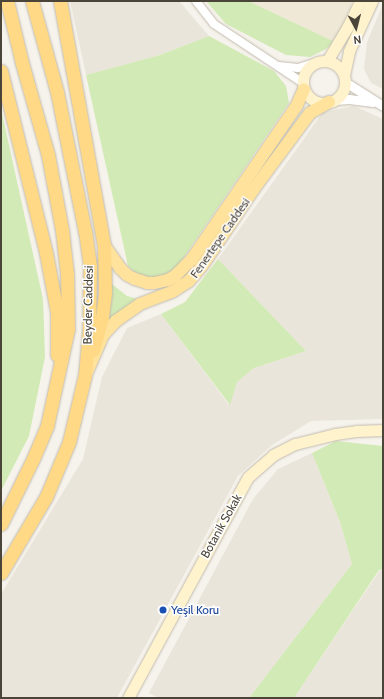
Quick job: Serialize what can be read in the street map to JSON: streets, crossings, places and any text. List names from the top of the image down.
{
  "streets": {
    "highway": ["Beyder Caddesi"],
    "main road": ["Fenertepe Caddesi", "Botanik Sokak"]
  },
  "crossings": [
    ["Fenertepe Caddesi", "Beyder Caddesi"]
  ],
  "places": ["Yeşil Koru"],
  "north": "bottom"
}
